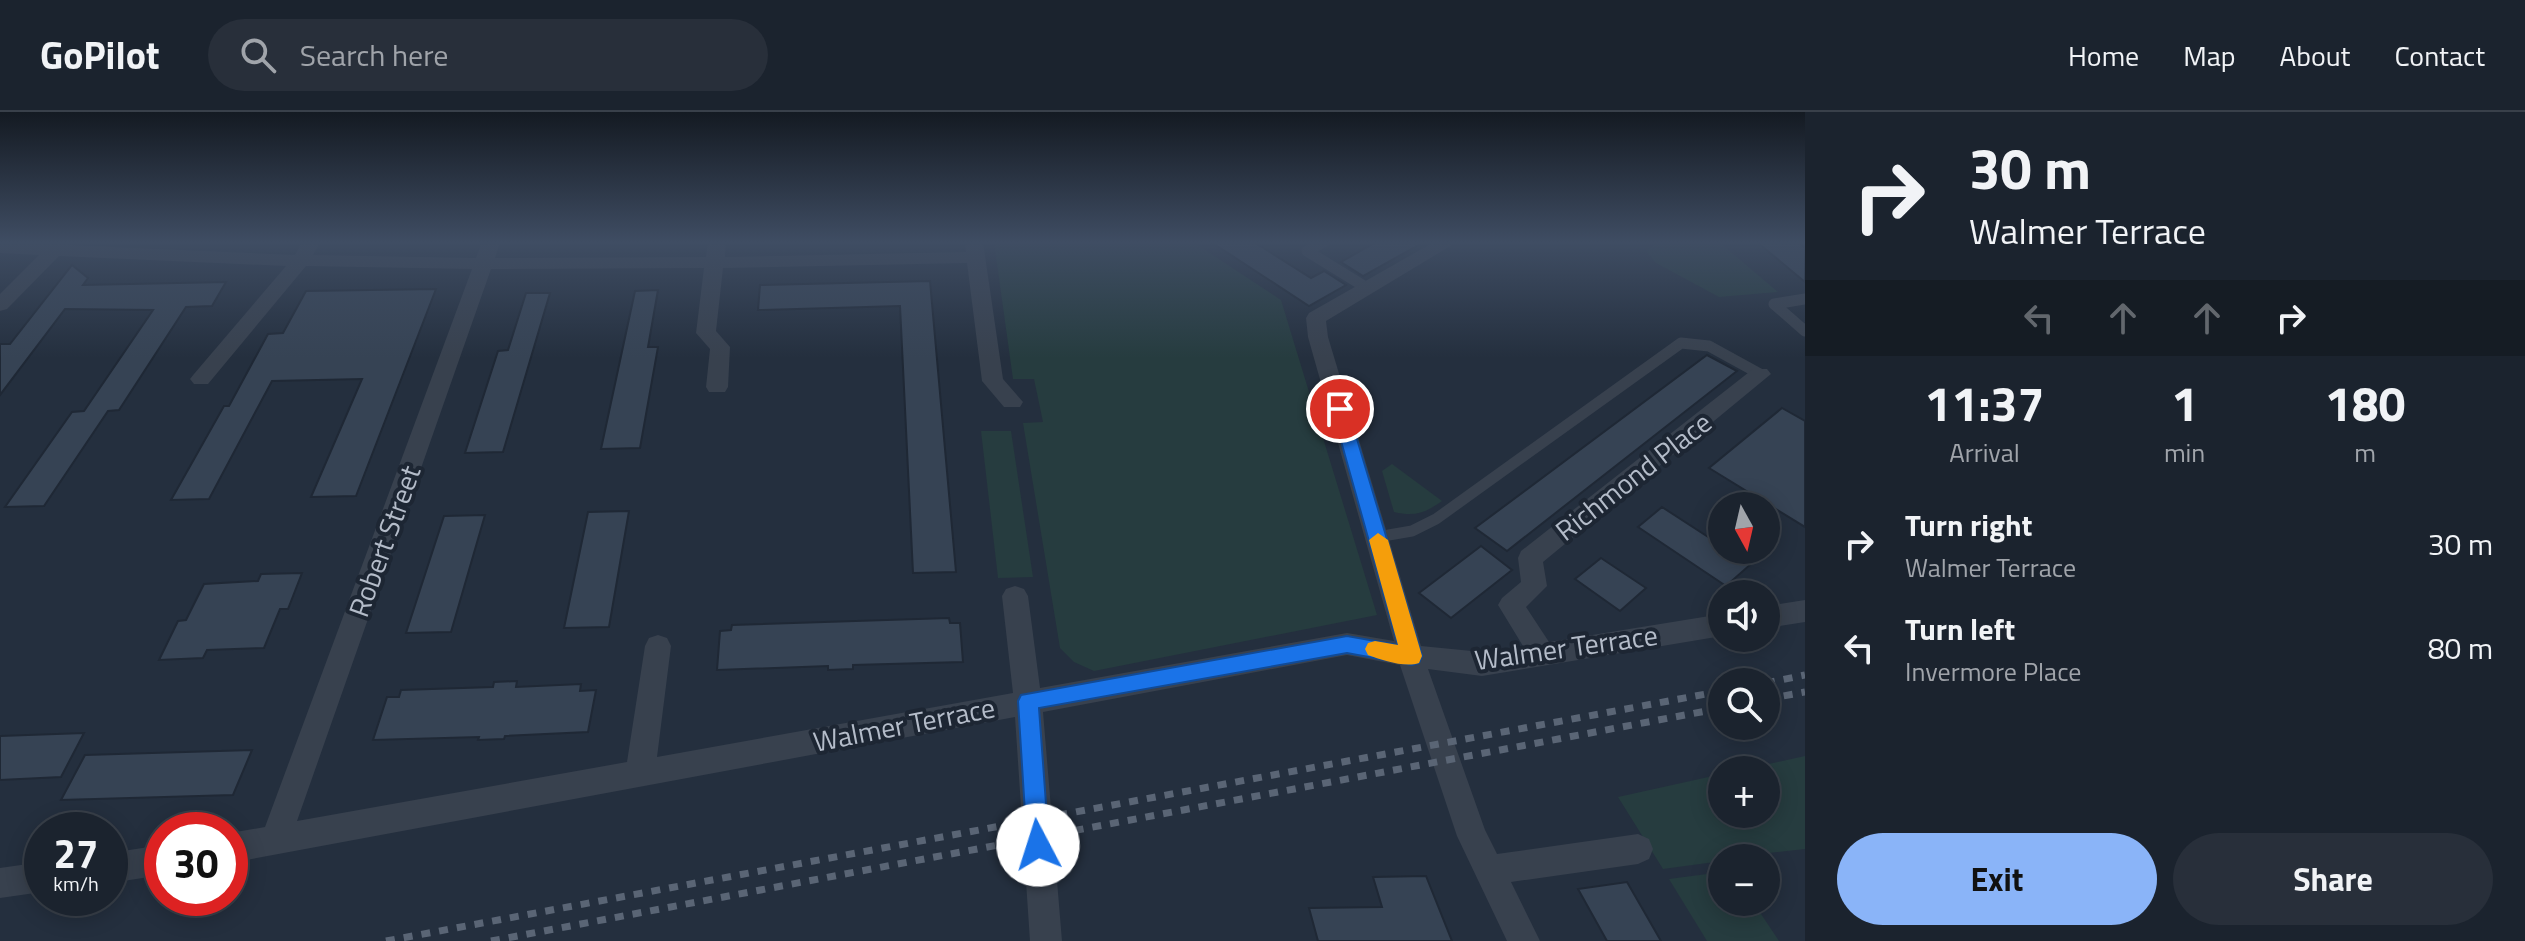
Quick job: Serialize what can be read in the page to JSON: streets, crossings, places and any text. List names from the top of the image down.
{
  "streets": {
    "street": ["Richmond Place", "Robert Street", "Walmer Terrace"]
  },
  "crossings": [
    ["Richmond Place", "Walmer Terrace"],
    ["Robert Street", "Walmer Terrace"]
  ],
  "north": "bottom",
  "page": {
    "header": "GoPilot",
    "search": "Search here",
    "nav": [
      "Home",
      "Map",
      "About",
      "Contact"
    ],
    "turn": ["30 m", "Walmer Terrace"],
    "eta": [
      "11:37",
      "Arrival",
      "1",
      "min",
      "180",
      "m"
    ],
    "map_buttons": ["+", "−"],
    "list": [
      {
        "name": "Turn right",
        "note": "Walmer Terrace",
        "value": "30 m"
      },
      {
        "name": "Turn left",
        "note": "Invermore Place",
        "value": "80 m"
      }
    ],
    "speed": "27 km/h",
    "limit": "30",
    "buttons": ["Exit", "Share"]
  }
}
